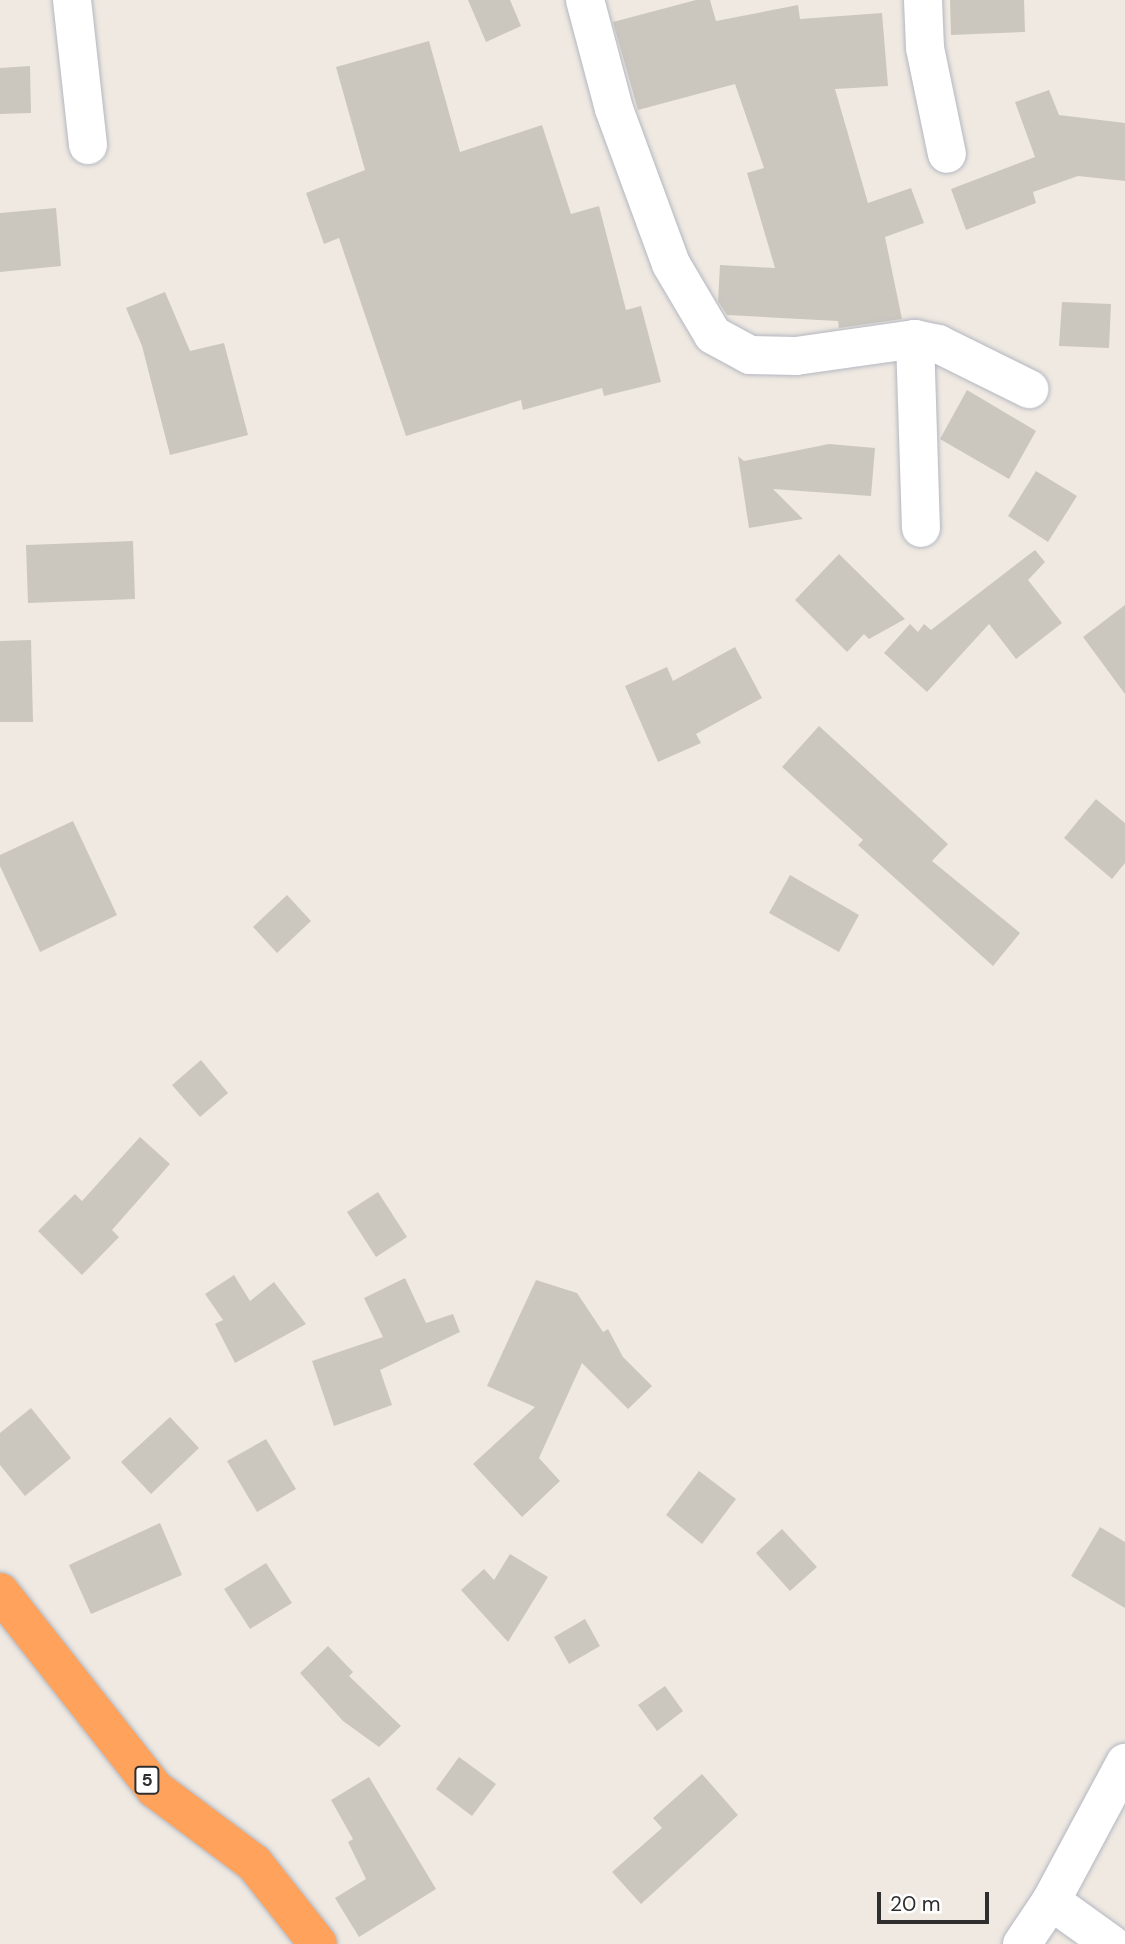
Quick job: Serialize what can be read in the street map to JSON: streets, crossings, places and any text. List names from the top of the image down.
{
  "streets": {
    "highway": ["5"]
  },
  "scale_bar": "20 m"
}
